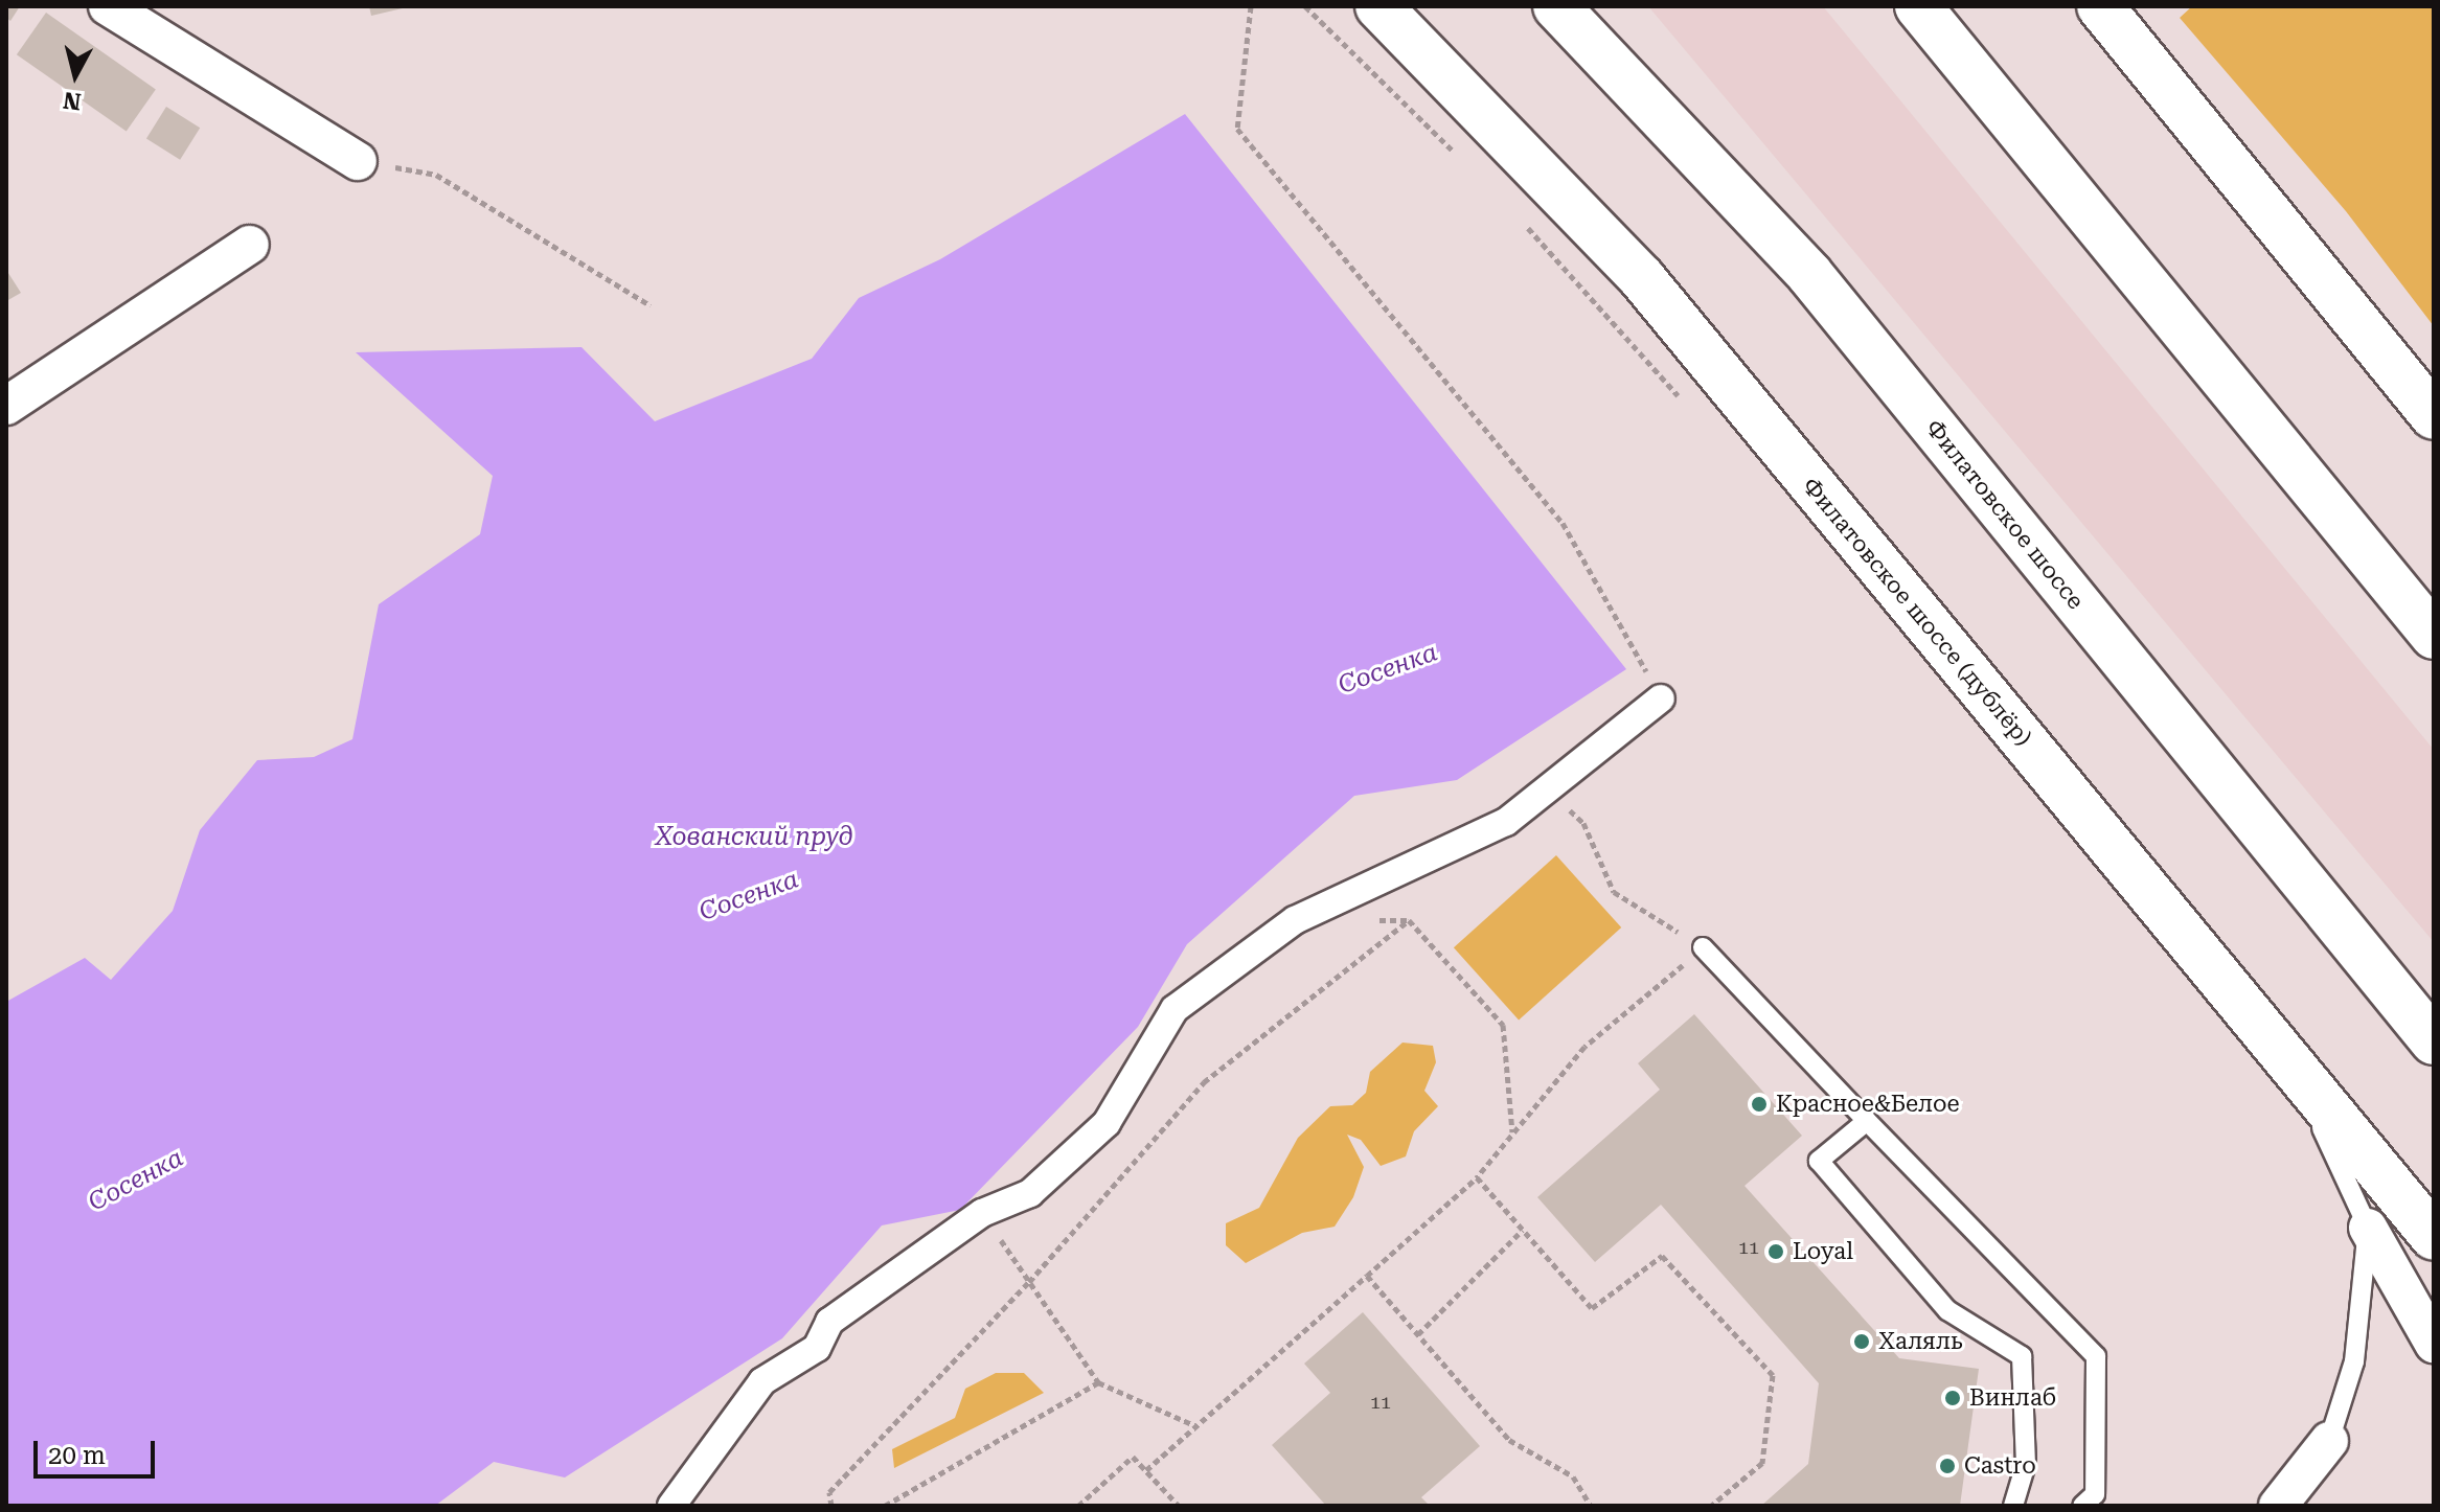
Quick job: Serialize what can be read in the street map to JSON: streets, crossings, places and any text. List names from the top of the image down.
{
  "streets": {
    "main road": ["Филатовское шоссе", "Филатовское шоссе (дублёр)"]
  },
  "water": ["Сосенка", "Хованский пруд"],
  "places": [
    "Красное&Белое",
    "Loyal",
    "Халяль",
    "Винлаб",
    "Castro"
  ],
  "house_numbers": ["11", "11"],
  "scale_bar": "20 m",
  "north": "bottom"
}
